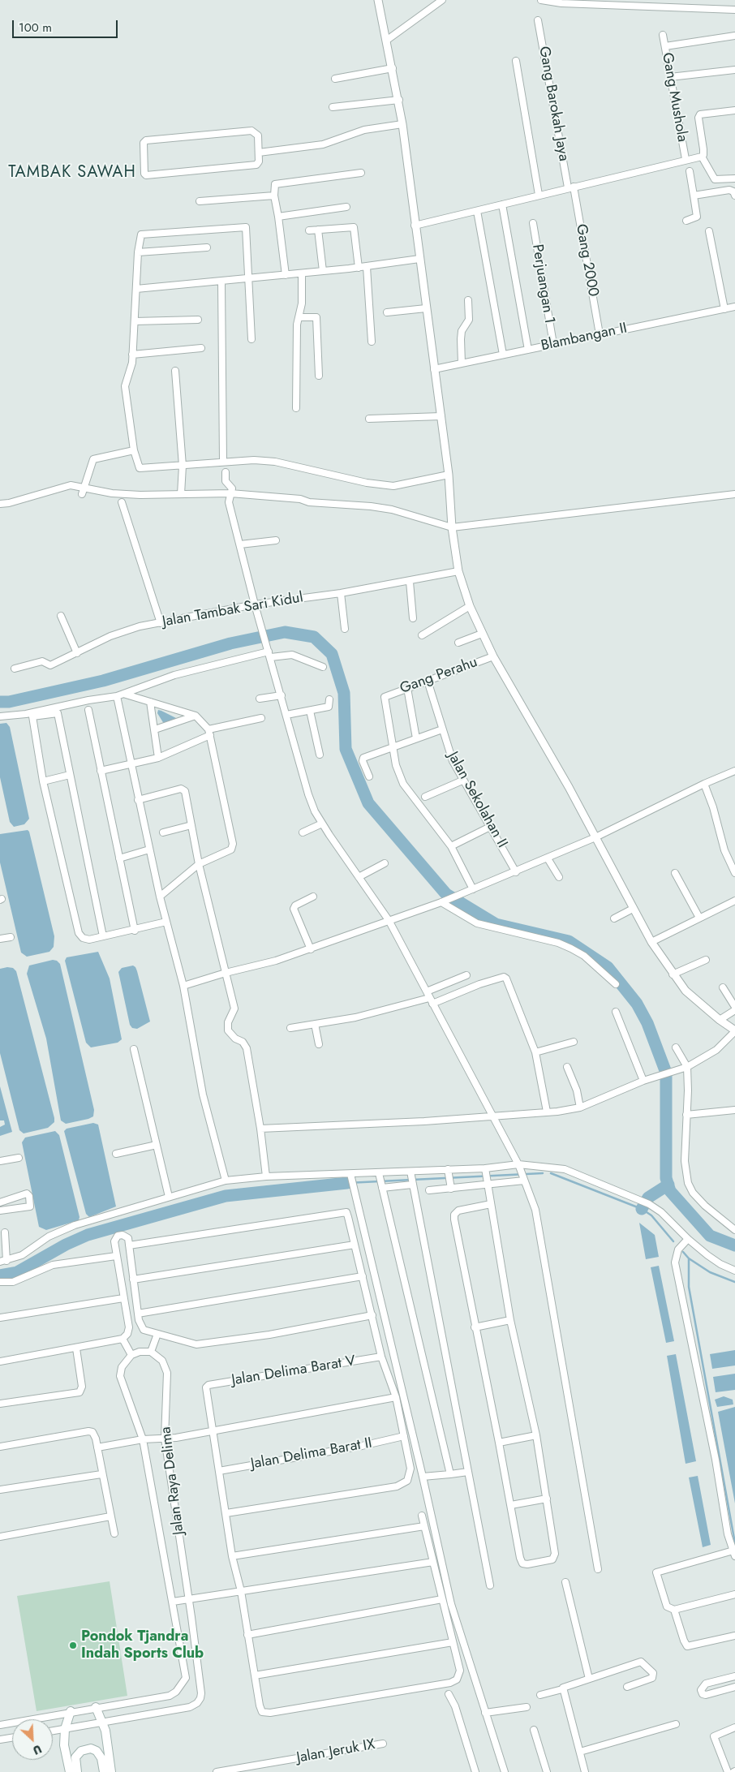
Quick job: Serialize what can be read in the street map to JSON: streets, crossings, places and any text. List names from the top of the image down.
{
  "streets": {
    "street": [
      "Gang Mushola",
      "Gang Barokah Jaya",
      "Gang 2000",
      "Perjuangan 1",
      "Blambangan II",
      "Jalan Tambak Sari Kidul",
      "Gang Perahu",
      "Jalan Sekolahan II",
      "Jalan Delima Barat V",
      "Jalan Delima Barat II",
      "Jalan Raya Delima",
      "Jalan Jeruk IX"
    ]
  },
  "crossings": [
    ["Gang Barokah Jaya", "Gang 2000"],
    ["Gang 2000", "Blambangan II"],
    ["Perjuangan 1", "Blambangan II"],
    ["Gang Perahu", "Jalan Sekolahan II"]
  ],
  "districts": ["TAMBAK SAWAH"],
  "places": ["Pondok Tjandra Indah Sports Club"],
  "scale_bar": "100 m",
  "north": "bottom right"
}
